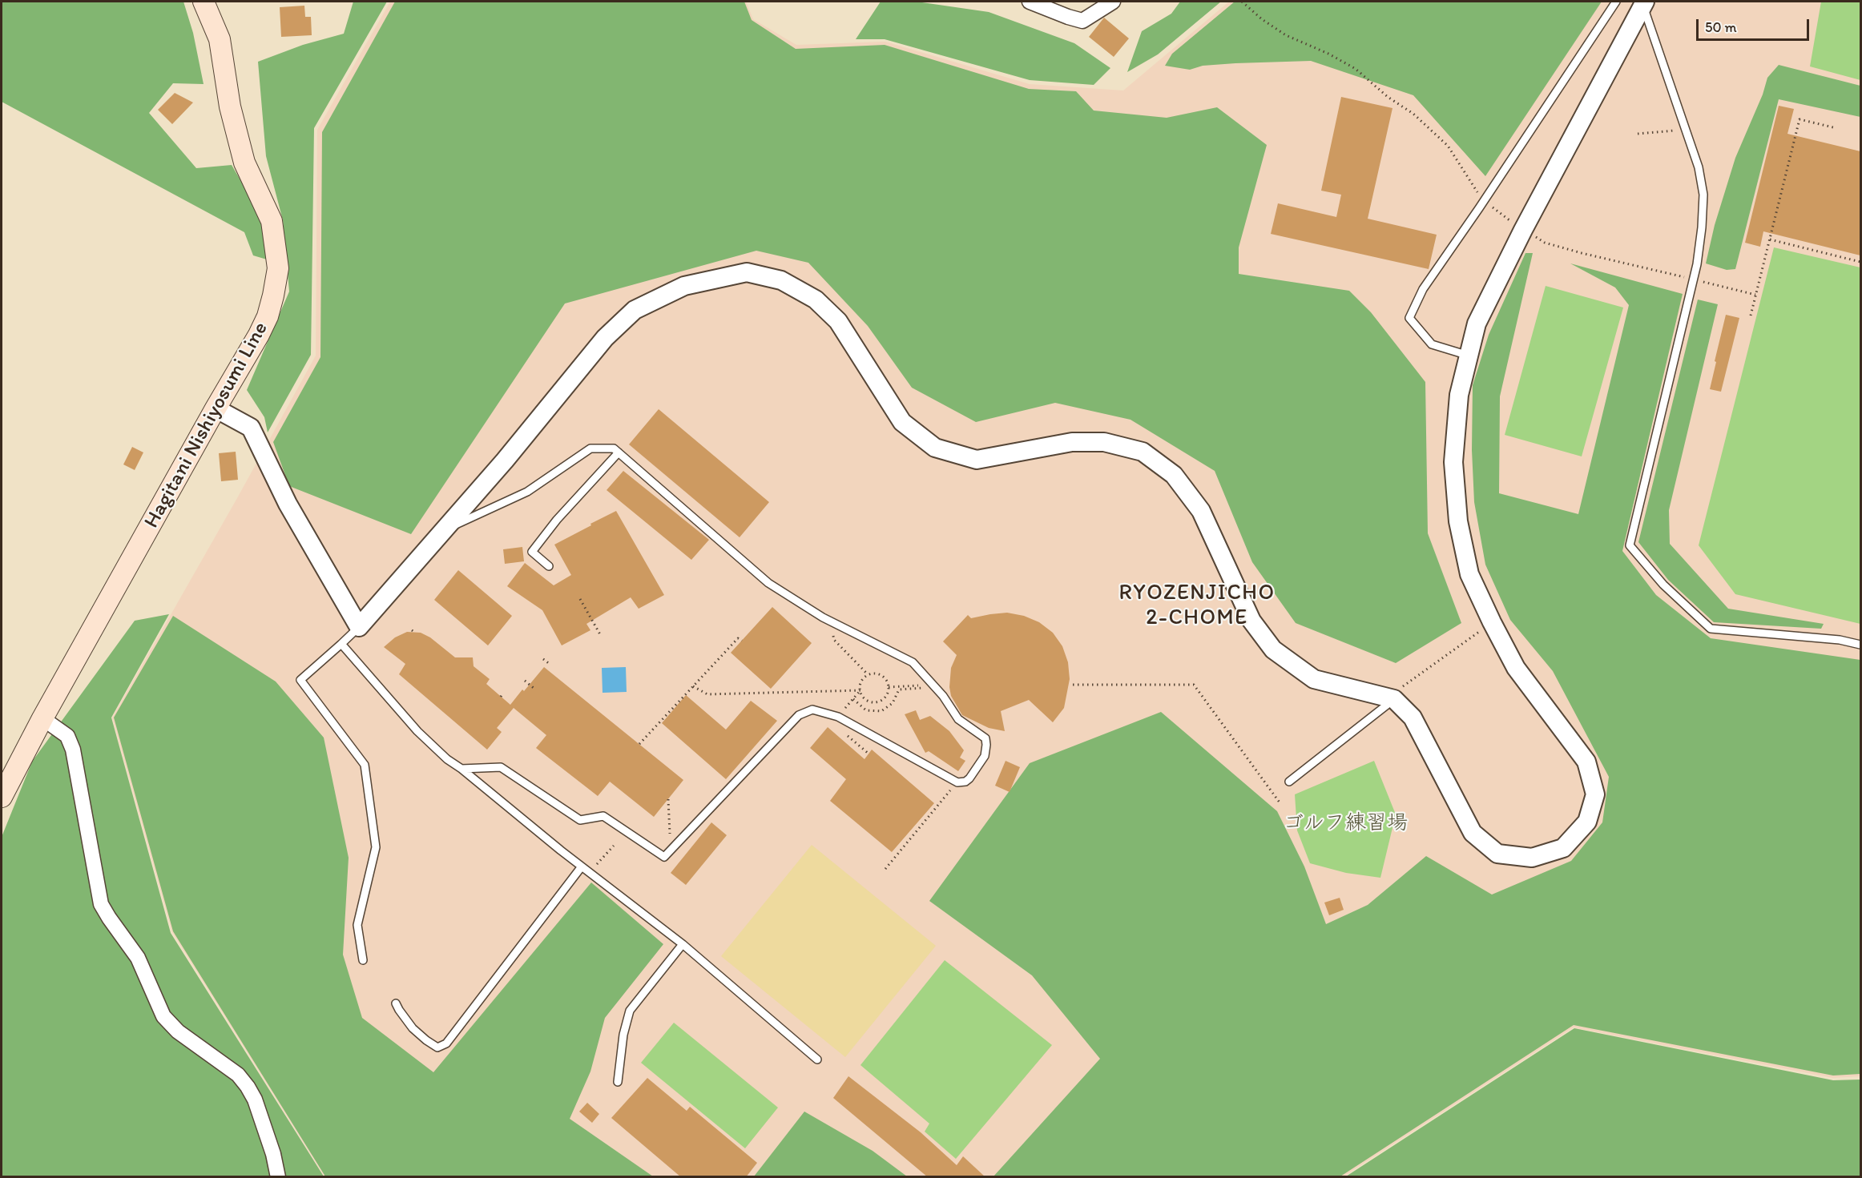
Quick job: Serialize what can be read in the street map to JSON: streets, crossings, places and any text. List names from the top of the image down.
{
  "streets": {
    "main road": ["Hagitani Nishiyosumi Line"]
  },
  "districts": ["RYOZENJICHO 2-CHOME"],
  "parks": ["ゴルフ練習場"],
  "scale_bar": "50 m"
}
